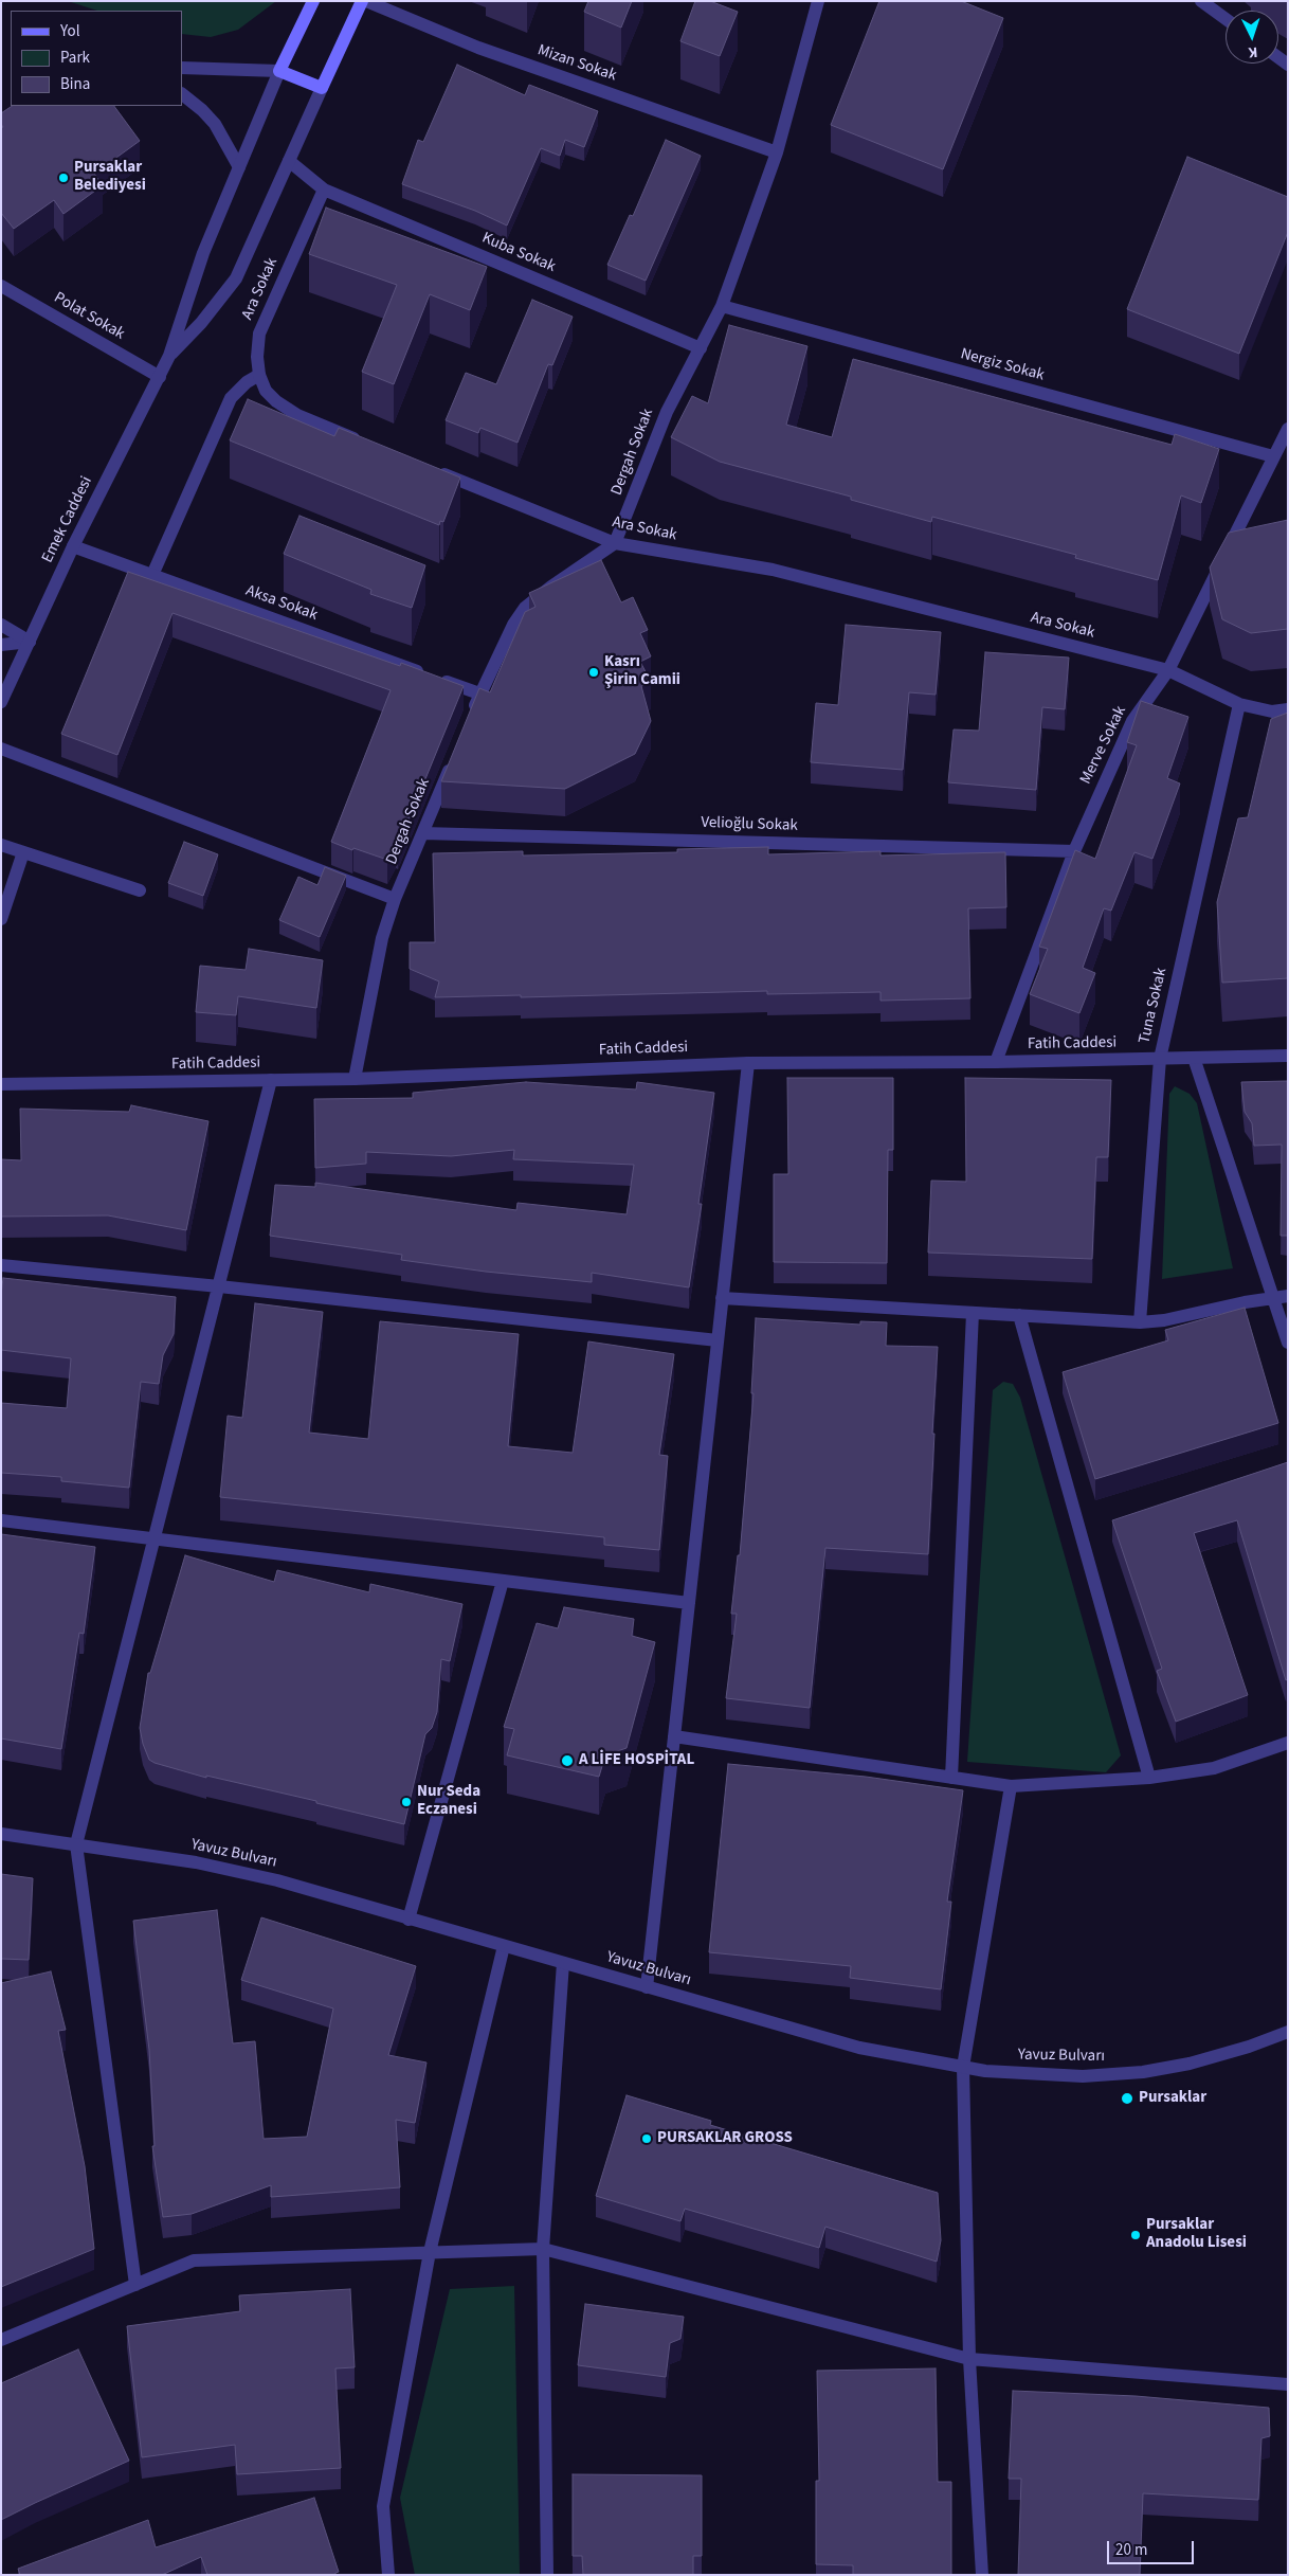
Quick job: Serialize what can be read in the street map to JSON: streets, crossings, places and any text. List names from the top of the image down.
{
  "streets": {
    "street": [
      "Mizan Sokak",
      "Kuba Sokak",
      "Ara Sokak",
      "Polat Sokak",
      "Nergiz Sokak",
      "Dergah Sokak",
      "Emek Caddesi",
      "Aksa Sokak",
      "Merve Sokak",
      "Velioğlu Sokak",
      "Tuna Sokak",
      "Fatih Caddesi",
      "Yavuz Bulvarı"
    ]
  },
  "crossings": [
    ["Mizan Sokak", "Dergah Sokak"],
    ["Kuba Sokak", "Ara Sokak"],
    ["Kuba Sokak", "Dergah Sokak"],
    ["Ara Sokak", "Dergah Sokak"],
    ["Ara Sokak", "Merve Sokak"],
    ["Ara Sokak", "Tuna Sokak"],
    ["Polat Sokak", "Emek Caddesi"],
    ["Nergiz Sokak", "Dergah Sokak"],
    ["Nergiz Sokak", "Merve Sokak"],
    ["Dergah Sokak", "Velioğlu Sokak"],
    ["Dergah Sokak", "Fatih Caddesi"],
    ["Emek Caddesi", "Aksa Sokak"],
    ["Merve Sokak", "Velioğlu Sokak"],
    ["Merve Sokak", "Fatih Caddesi"],
    ["Tuna Sokak", "Fatih Caddesi"]
  ],
  "places": [
    "Pursaklar Belediyesi",
    "Kasrı Şirin Camii",
    "A LİFE HOSPİTAL",
    "Nur Seda Eczanesi",
    "Pursaklar",
    "PURSAKLAR GROSS",
    "Pursaklar Anadolu Lisesi"
  ],
  "legend": ["Yol", "Park", "Bina"],
  "scale_bar": "20 m",
  "north": "bottom"
}
